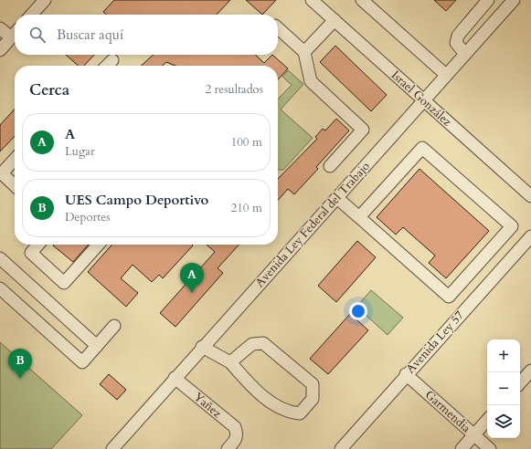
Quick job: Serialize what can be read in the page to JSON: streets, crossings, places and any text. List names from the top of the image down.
{
  "streets": {
    "street": [
      "Israel González",
      "Avenida Ley Federal del Trabajo",
      "Avenida Ley 57",
      "Yañez",
      "Garmendia"
    ]
  },
  "crossings": [
    ["Israel González", "Avenida Ley Federal del Trabajo"],
    ["Avenida Ley Federal del Trabajo", "Yañez"],
    ["Avenida Ley 57", "Garmendia"]
  ],
  "page": {
    "search": "Buscar aquí",
    "heading": ["Cerca", "2 resultados"],
    "list": [
      {
        "mark": "A",
        "name": "A",
        "note": "Lugar",
        "value": "100 m"
      },
      {
        "mark": "B",
        "name": "UES Campo Deportivo",
        "note": "Deportes",
        "value": "210 m"
      }
    ],
    "pins": ["A", "B"],
    "map_buttons": ["+", "−"]
  }
}
